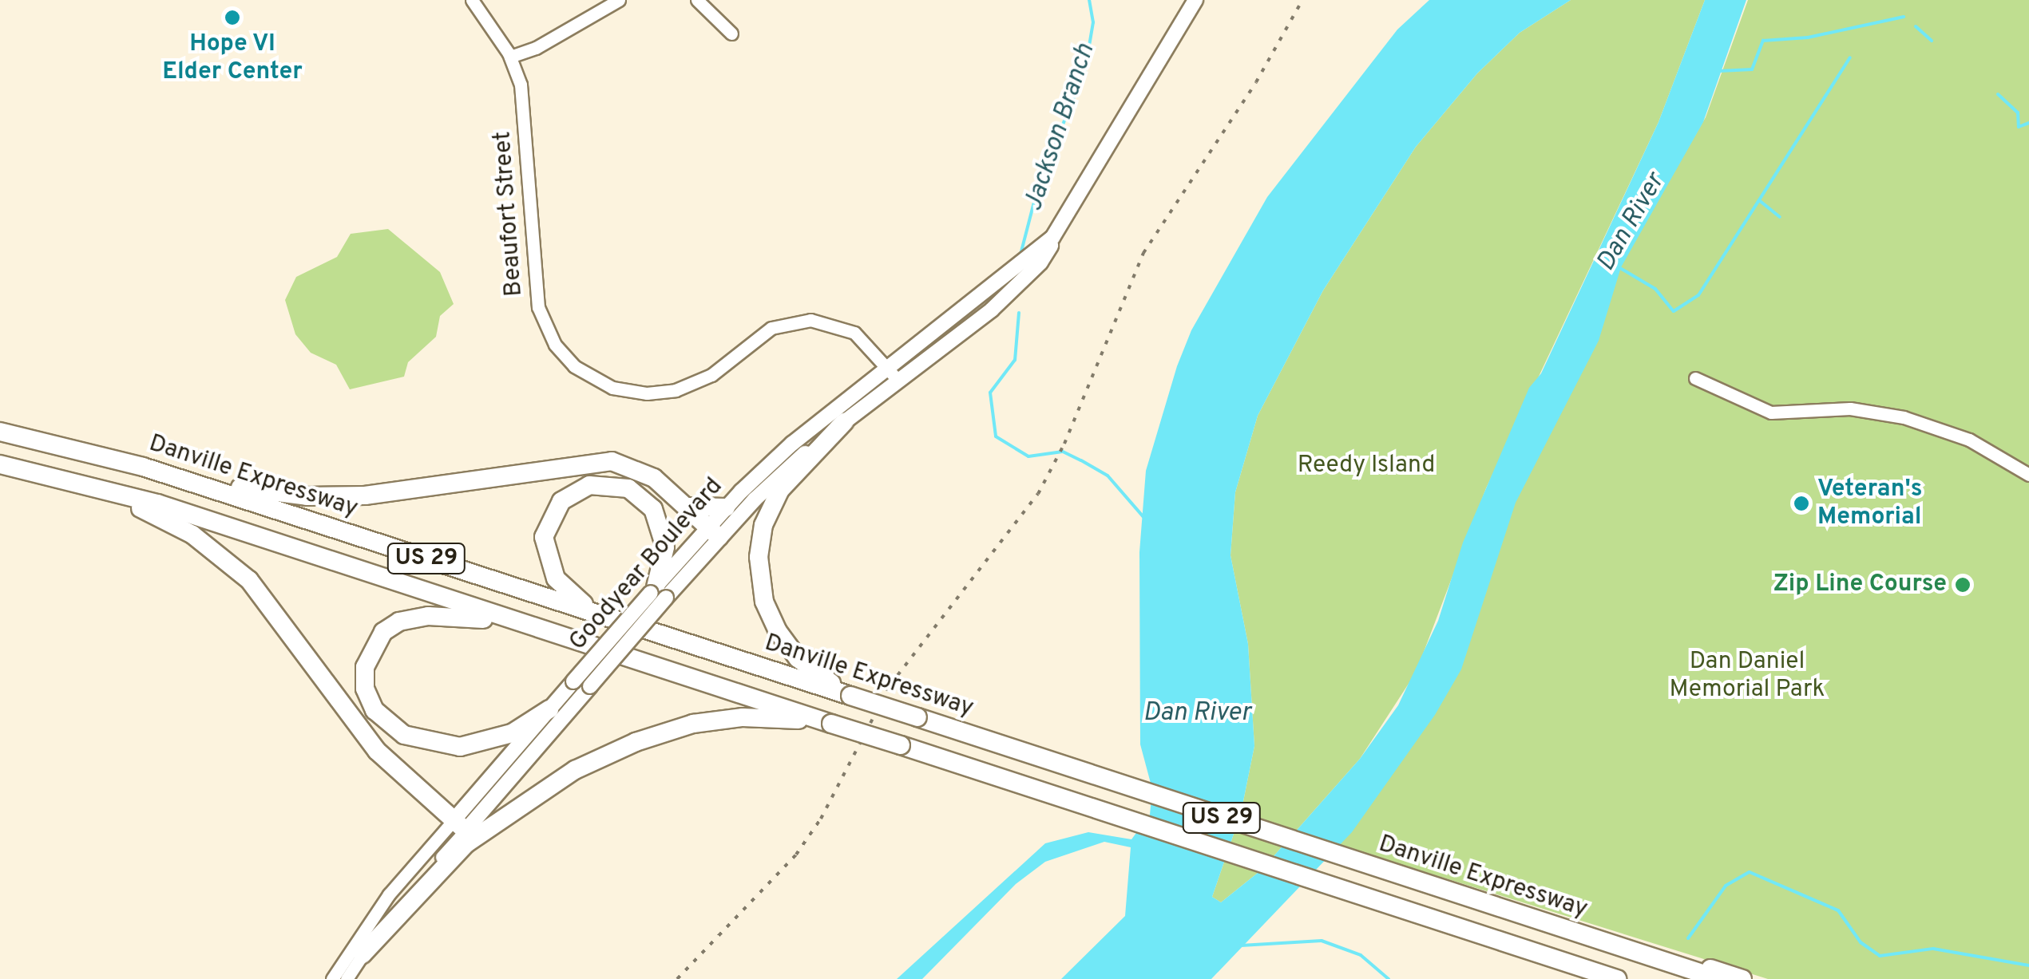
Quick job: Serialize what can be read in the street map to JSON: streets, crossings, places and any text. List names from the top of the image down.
{
  "streets": {
    "highway": ["Danville Expressway", "US 29"],
    "main road": ["Goodyear Boulevard"],
    "street": ["Beaufort Street"]
  },
  "crossings": [
    ["Beaufort Street", "Goodyear Boulevard"]
  ],
  "water": ["Jackson Branch", "Dan River"],
  "parks": ["Reedy Island", "Dan Daniel Memorial Park"],
  "places": ["Hope VI Elder Center", "Veteran's Memorial", "Zip Line Course"]
}
